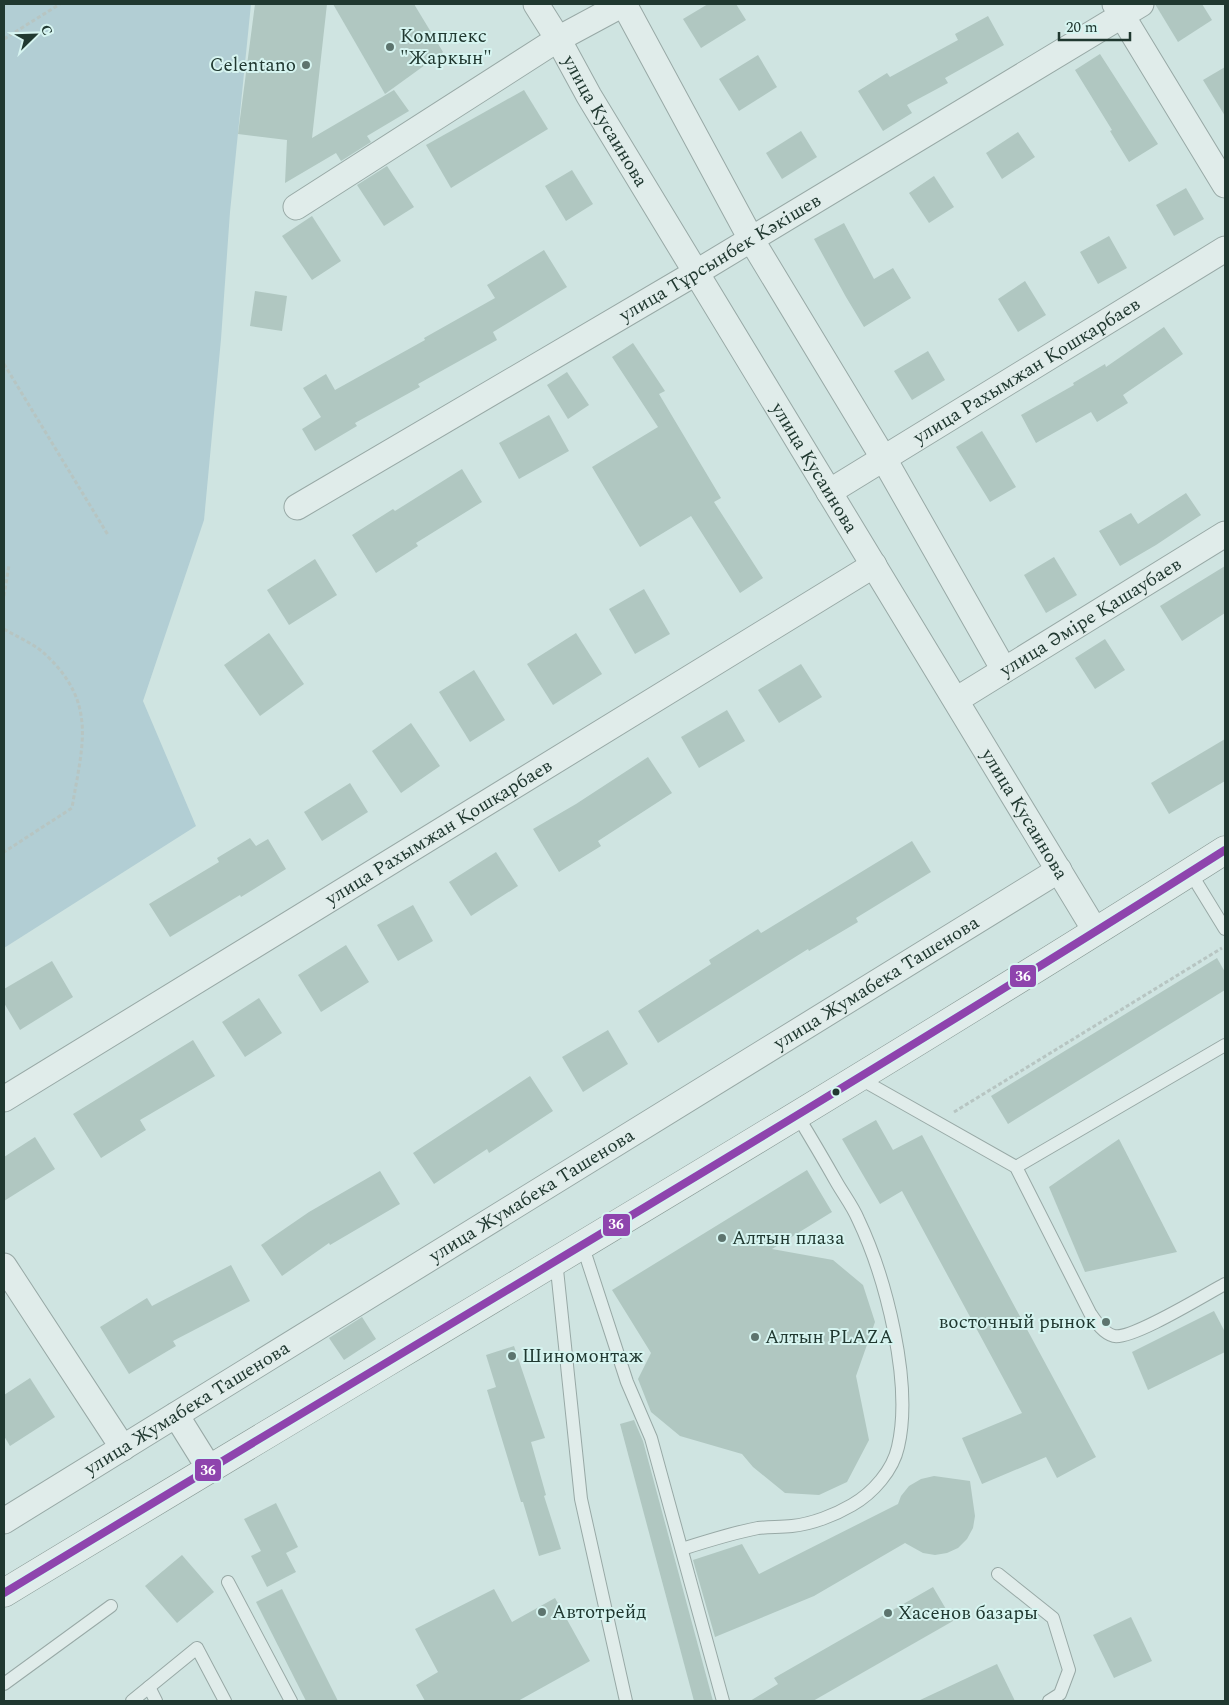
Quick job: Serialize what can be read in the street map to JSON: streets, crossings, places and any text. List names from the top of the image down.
{
  "streets": {
    "street": [
      "улица Кусаинова",
      "улица Тұрсынбек Кәкішев",
      "улица Рахымжан Қошқарбаев",
      "улица Әміре Қашаубаев",
      "улица Жумабека Ташенова"
    ]
  },
  "crossings": [
    ["улица Кусаинова", "улица Тұрсынбек Кәкішев"],
    ["улица Кусаинова", "улица Рахымжан Қошқарбаев"],
    ["улица Кусаинова", "улица Әміре Қашаубаев"],
    ["улица Кусаинова", "улица Жумабека Ташенова"]
  ],
  "places": [
    "Комплекс \"Жаркын\"",
    "Celentano",
    "Алтын плаза",
    "восточный рынок",
    "Алтын PLAZA",
    "Шиномонтаж",
    "Автотрейд",
    "Хасенов базары"
  ],
  "lines": ["transit line 36"],
  "scale_bar": "20 m",
  "north": "top right"
}
